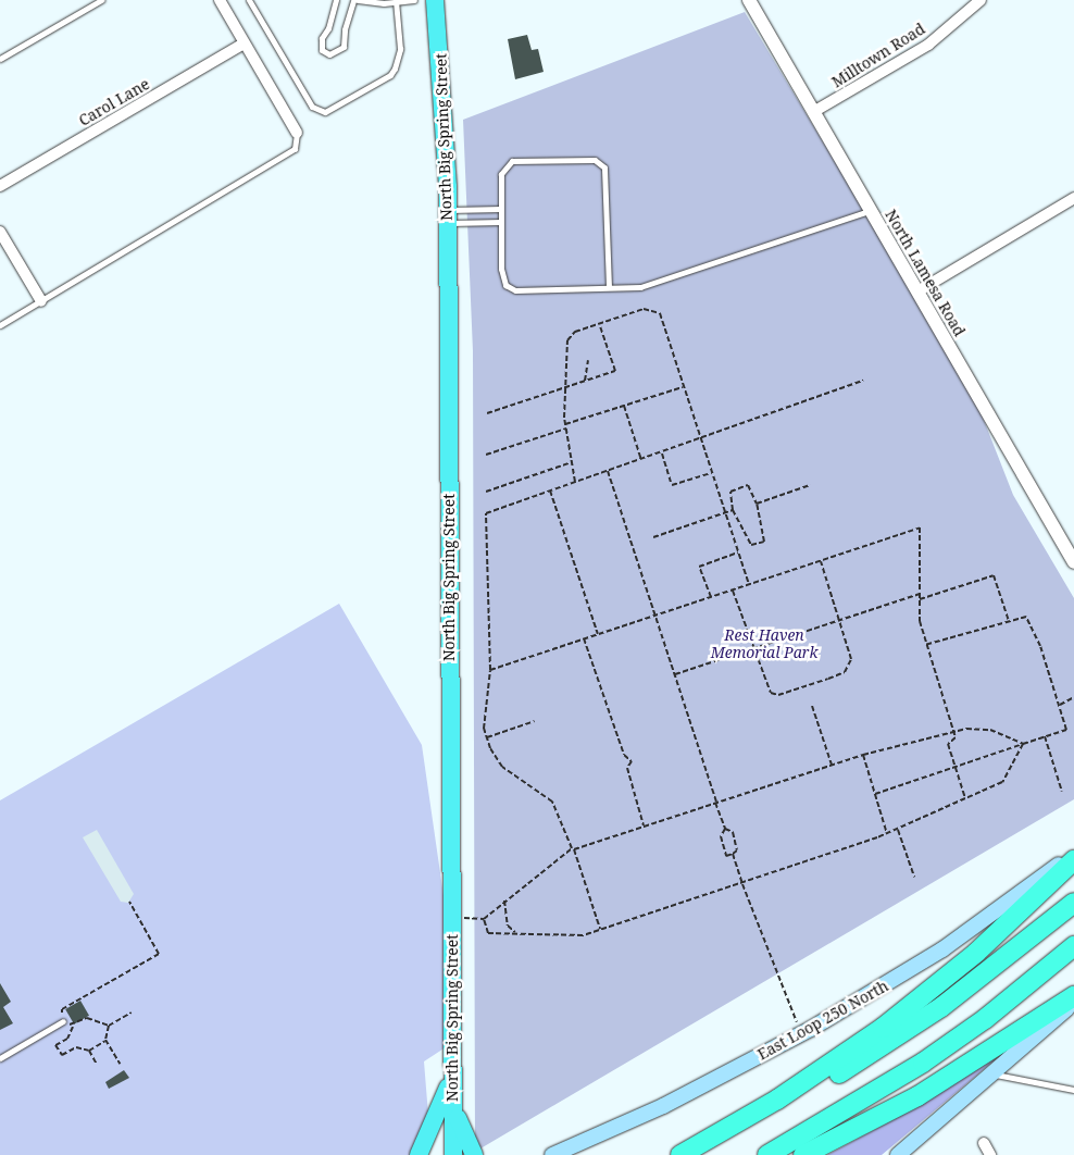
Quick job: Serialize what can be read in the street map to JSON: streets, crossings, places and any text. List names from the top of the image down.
{
  "streets": {
    "highway": ["North Big Spring Street"],
    "main road": ["East Loop 250 North"],
    "street": ["Milltown Road", "Carol Lane", "North Lamesa Road"]
  },
  "crossings": [
    ["Milltown Road", "North Lamesa Road"]
  ],
  "parks": ["Rest Haven Memorial Park"]
}
